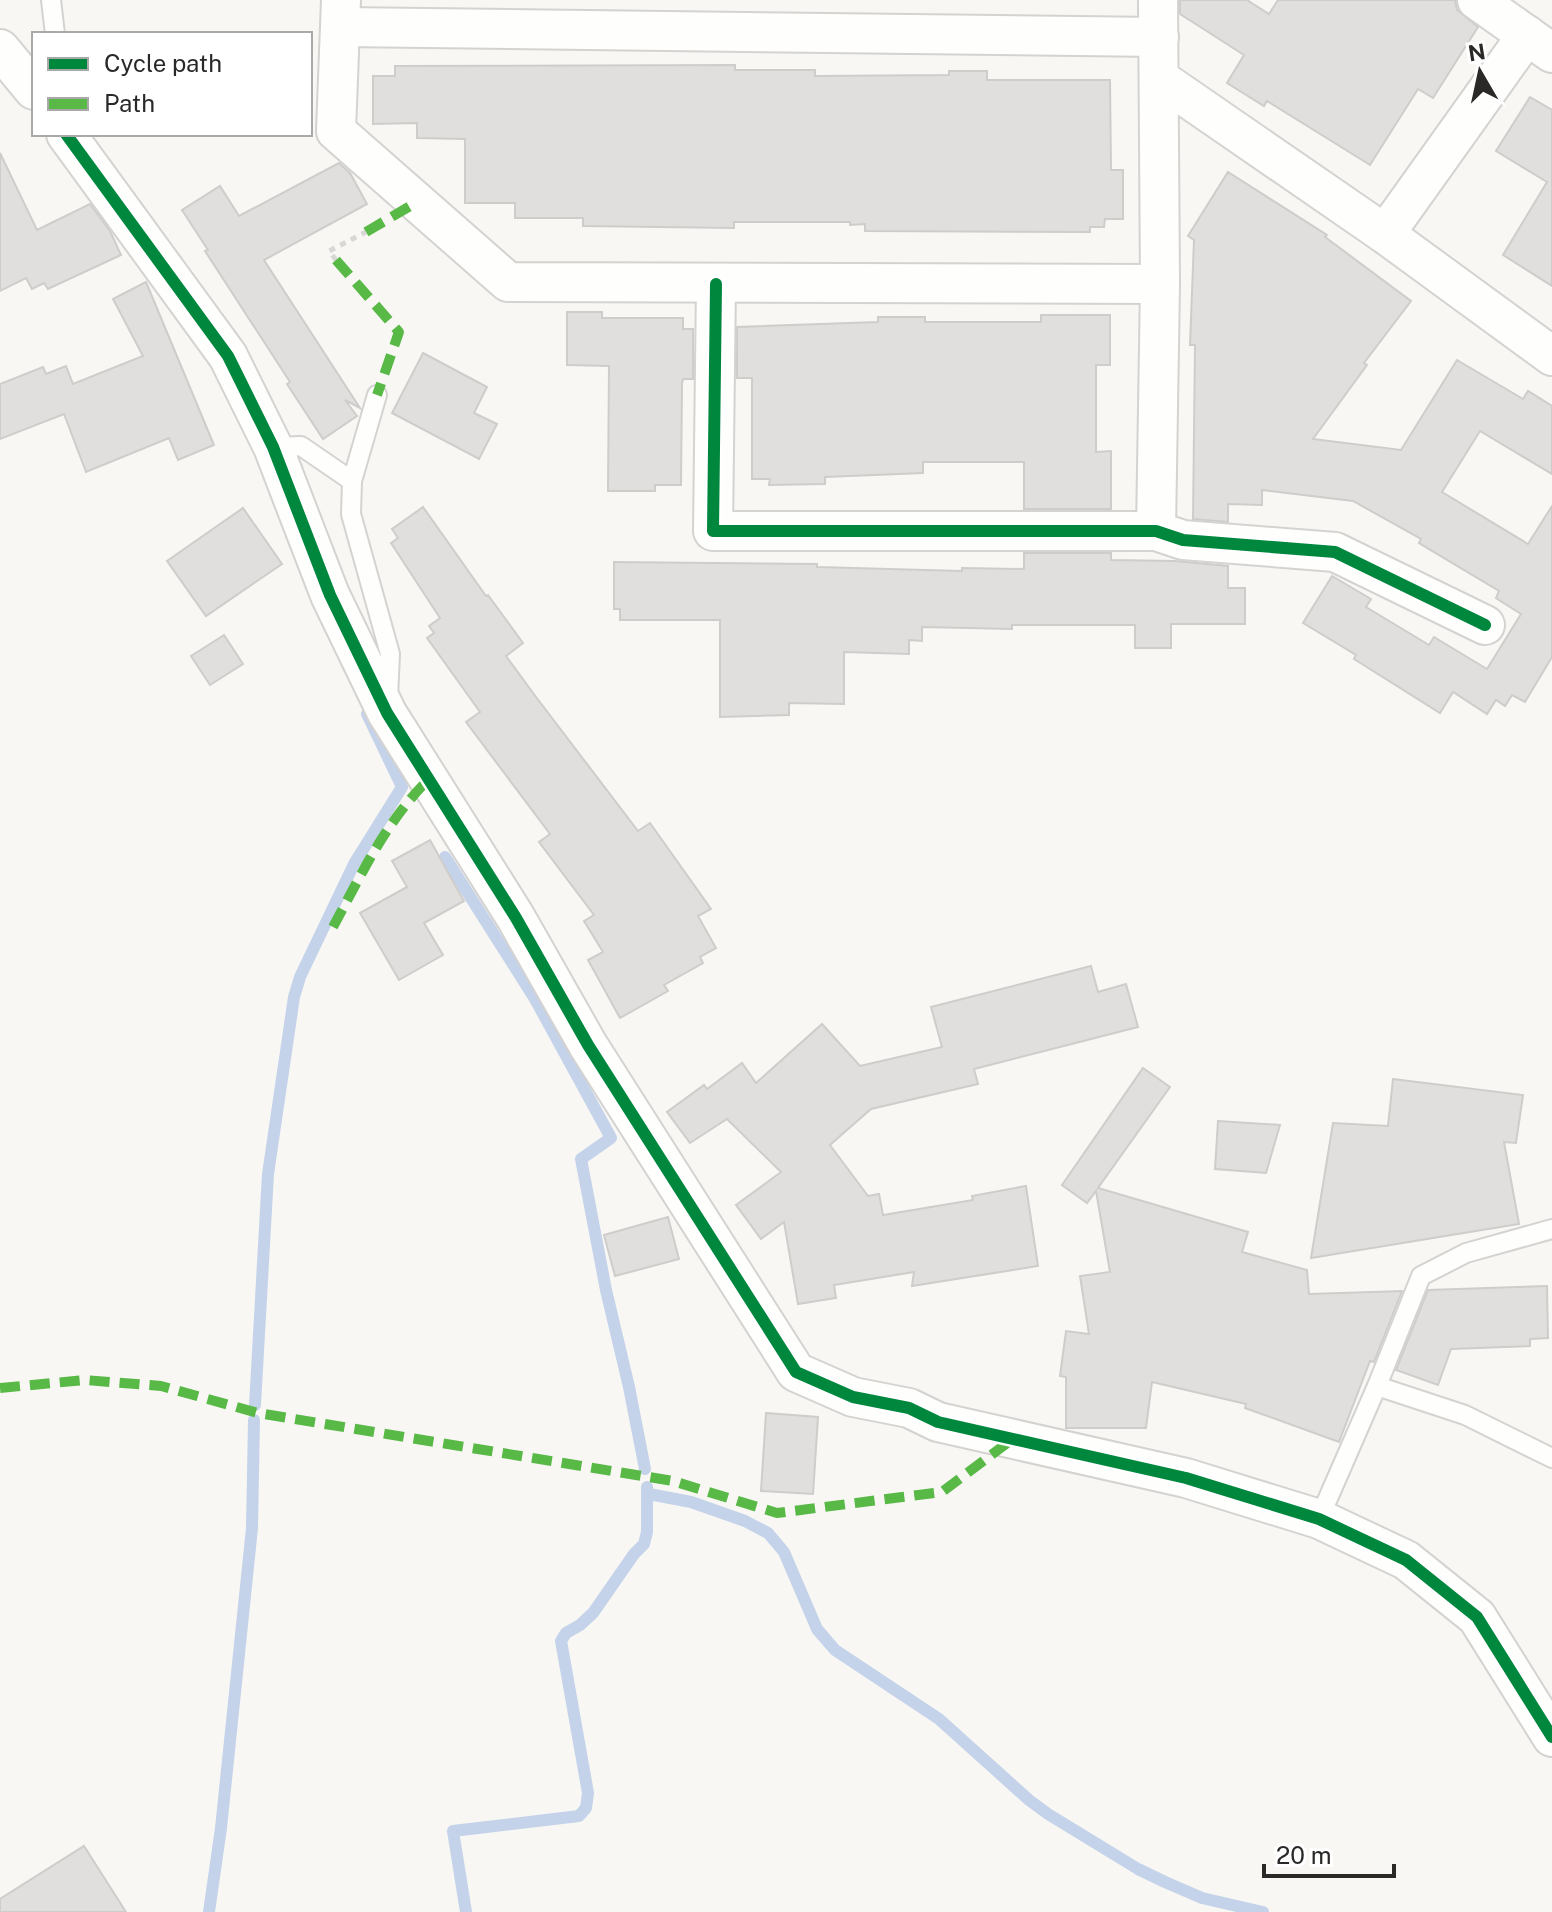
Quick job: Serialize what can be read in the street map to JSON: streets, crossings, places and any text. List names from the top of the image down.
{
  "legend": ["Cycle path", "Path"],
  "scale_bar": "20 m",
  "north": "top"
}
